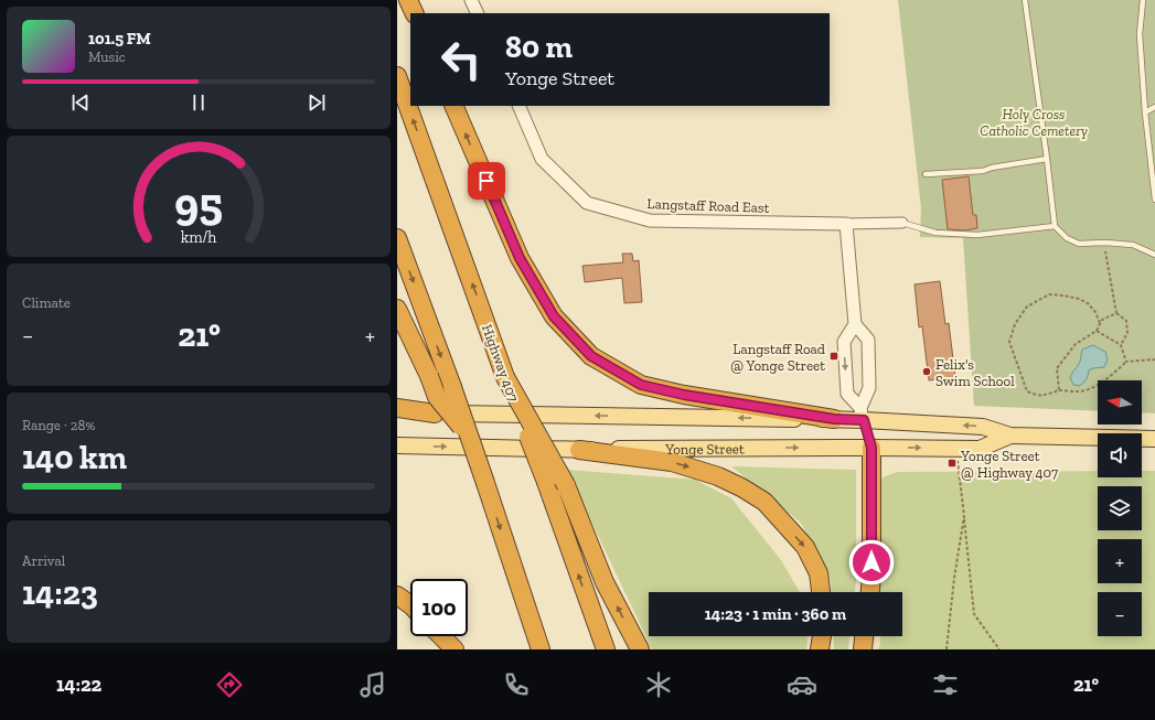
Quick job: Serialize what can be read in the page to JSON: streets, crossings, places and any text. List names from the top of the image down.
{
  "streets": {
    "highway": ["Highway 407"],
    "main road": ["Yonge Street"],
    "street": ["Langstaff Road East"]
  },
  "parks": ["Holy Cross Catholic Cemetery"],
  "places": {
    "transit": ["Langstaff Road @ Yonge Street", "Yonge Street @ Highway 407"],
    "other": ["Felix's Swim School"]
  },
  "north": "left",
  "page": {
    "turn": ["80 m", "Yonge Street"],
    "song": ["101.5 FM", "Music"],
    "tile": [
      "Climate",
      ["Range · 28%", "140 km"],
      ["Arrival", "14:23"]
    ],
    "heat": ["−", "21°", "+"],
    "map_buttons": ["+", "−"],
    "limit": "100",
    "trip": "14:23 · 1 min · 360 m",
    "tabs": ["14:22", "21°"],
    "gauge": ["95", "km/h"]
  }
}
